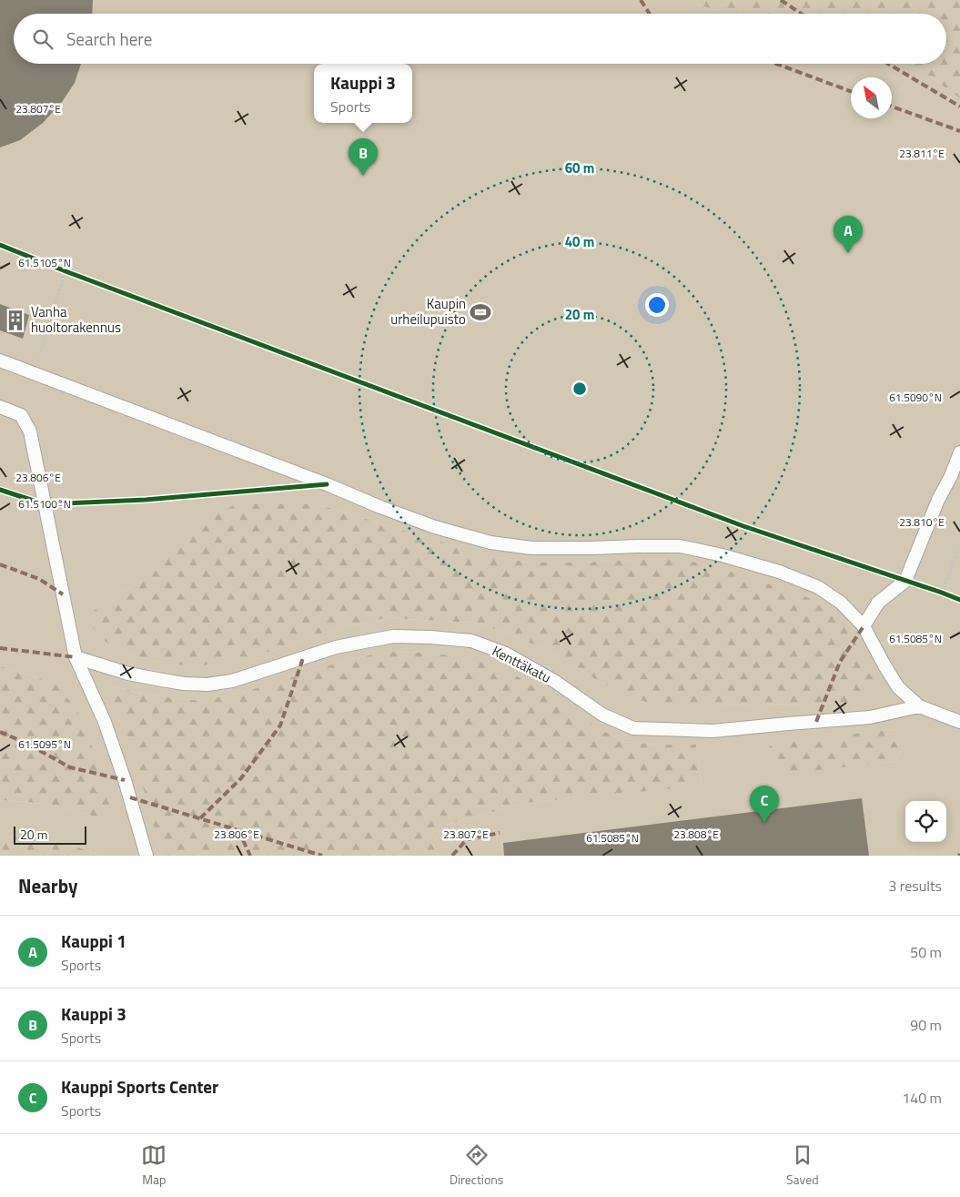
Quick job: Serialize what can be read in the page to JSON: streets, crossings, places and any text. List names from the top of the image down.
{
  "streets": {
    "lane": ["Kenttäkatu"]
  },
  "places": {
    "sports": ["Kaupin urheilupuisto"],
    "building": ["Vanha huoltorakennus"]
  },
  "scale_bar": "20 m",
  "north": "top left",
  "page": {
    "search": "Search here",
    "popup": ["Kauppi 3", "Sports"],
    "pins": ["B", "A", "C"],
    "scale": "20 m",
    "heading": ["Nearby", "3 results"],
    "list": [
      {
        "mark": "A",
        "name": "Kauppi 1",
        "note": "Sports",
        "value": "50 m"
      },
      {
        "mark": "B",
        "name": "Kauppi 3",
        "note": "Sports",
        "value": "90 m"
      },
      {
        "mark": "C",
        "name": "Kauppi Sports Center",
        "note": "Sports",
        "value": "140 m"
      }
    ],
    "nav": ["Map", "Directions", "Saved"]
  },
  "coordinates": [
    "23.807°E",
    "23.811°E",
    "61.5105°N",
    "61.5090°N",
    "23.806°E",
    "61.5100°N",
    "23.810°E",
    "61.5085°N",
    "61.5095°N",
    "23.808°E"
  ],
  "rings": ["60 m", "40 m", "20 m"]
}
